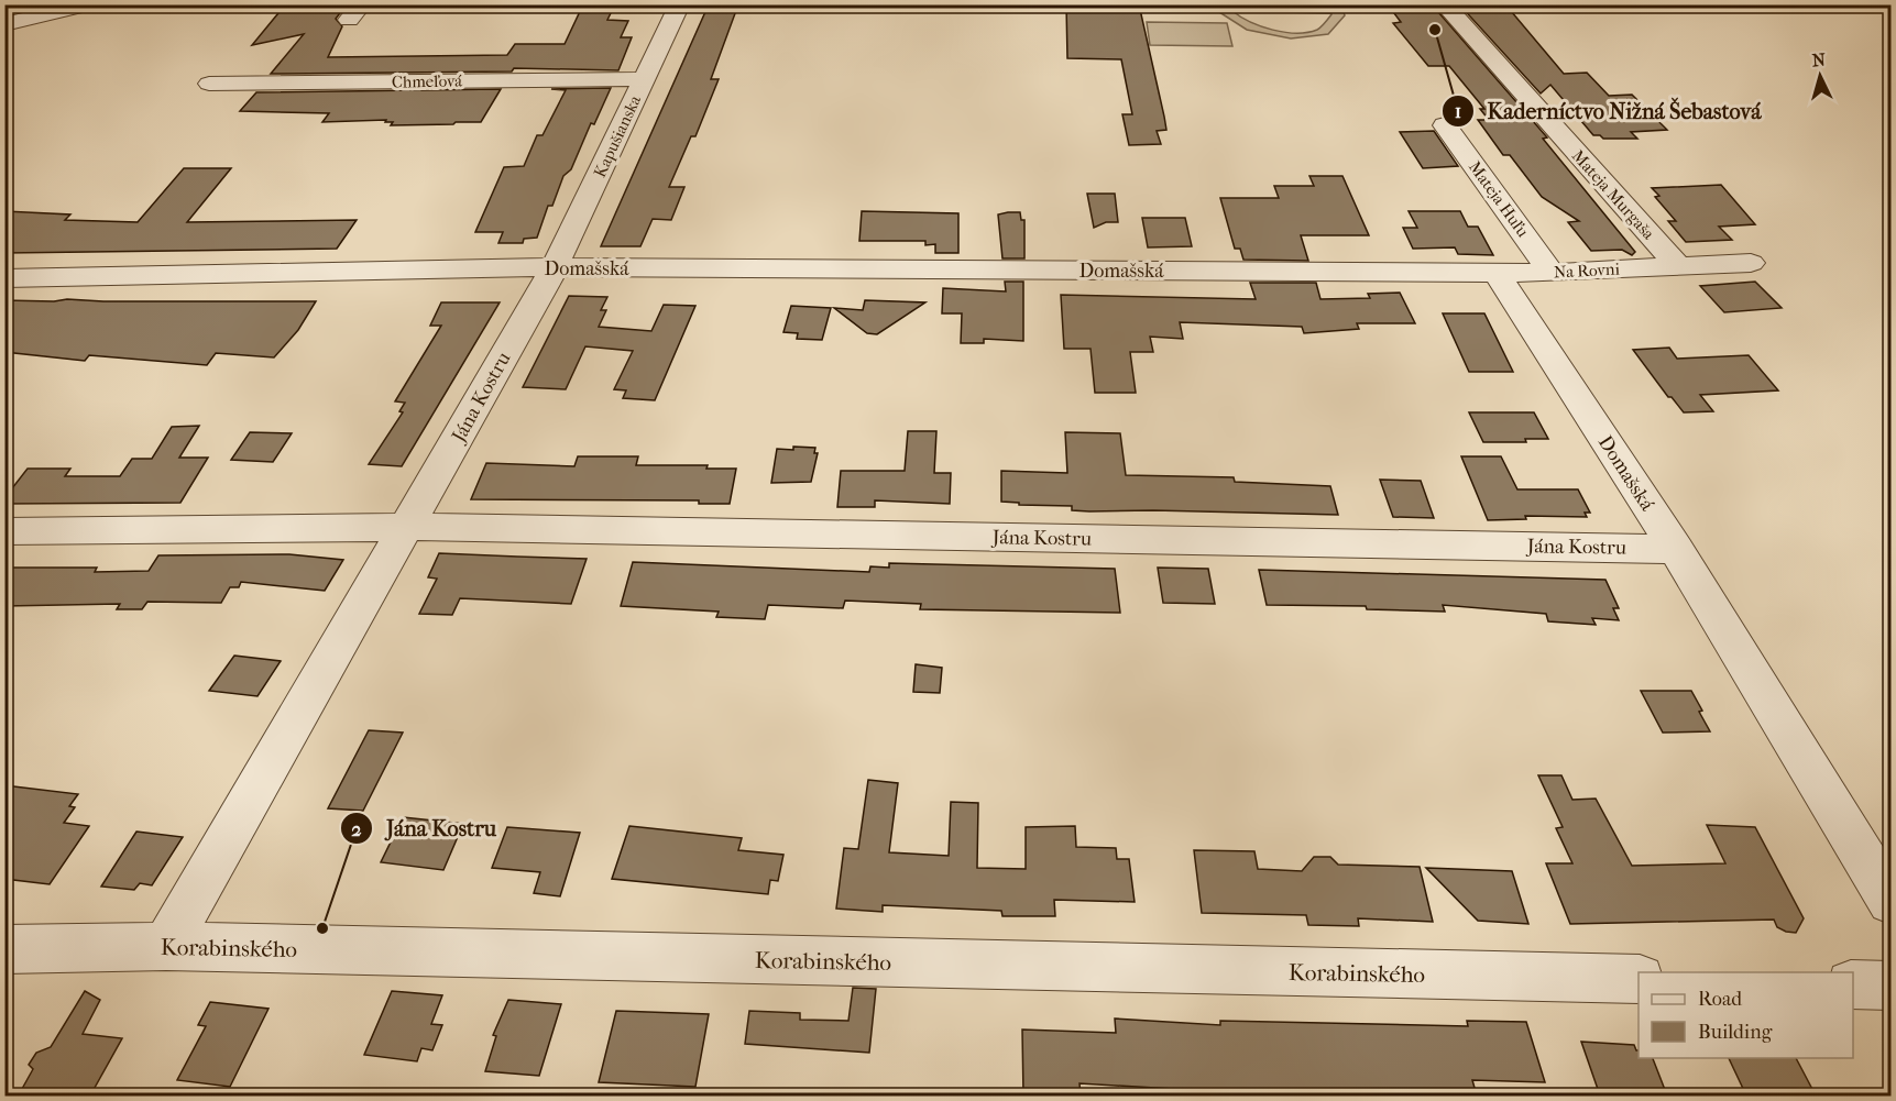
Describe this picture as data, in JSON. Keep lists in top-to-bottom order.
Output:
{
  "streets": {
    "street": [
      "Chmeľová",
      "Kapušianska",
      "Mateja Murgaša",
      "Mateja Huľu",
      "Domašská",
      "Na Rovni",
      "Jána Kostru",
      "Korabinského"
    ]
  },
  "crossings": [
    ["Chmeľová", "Kapušianska"],
    ["Kapušianska", "Domašská"],
    ["Kapušianska", "Jána Kostru"],
    ["Mateja Murgaša", "Na Rovni"],
    ["Mateja Huľu", "Na Rovni"],
    ["Domašská", "Na Rovni"],
    ["Domašská", "Jána Kostru"],
    ["Jána Kostru", "Korabinského"]
  ],
  "places": ["Kaderníctvo Nižná Šebastová", "Jána Kostru"],
  "legend": ["Road", "Building"],
  "north": "top"
}
